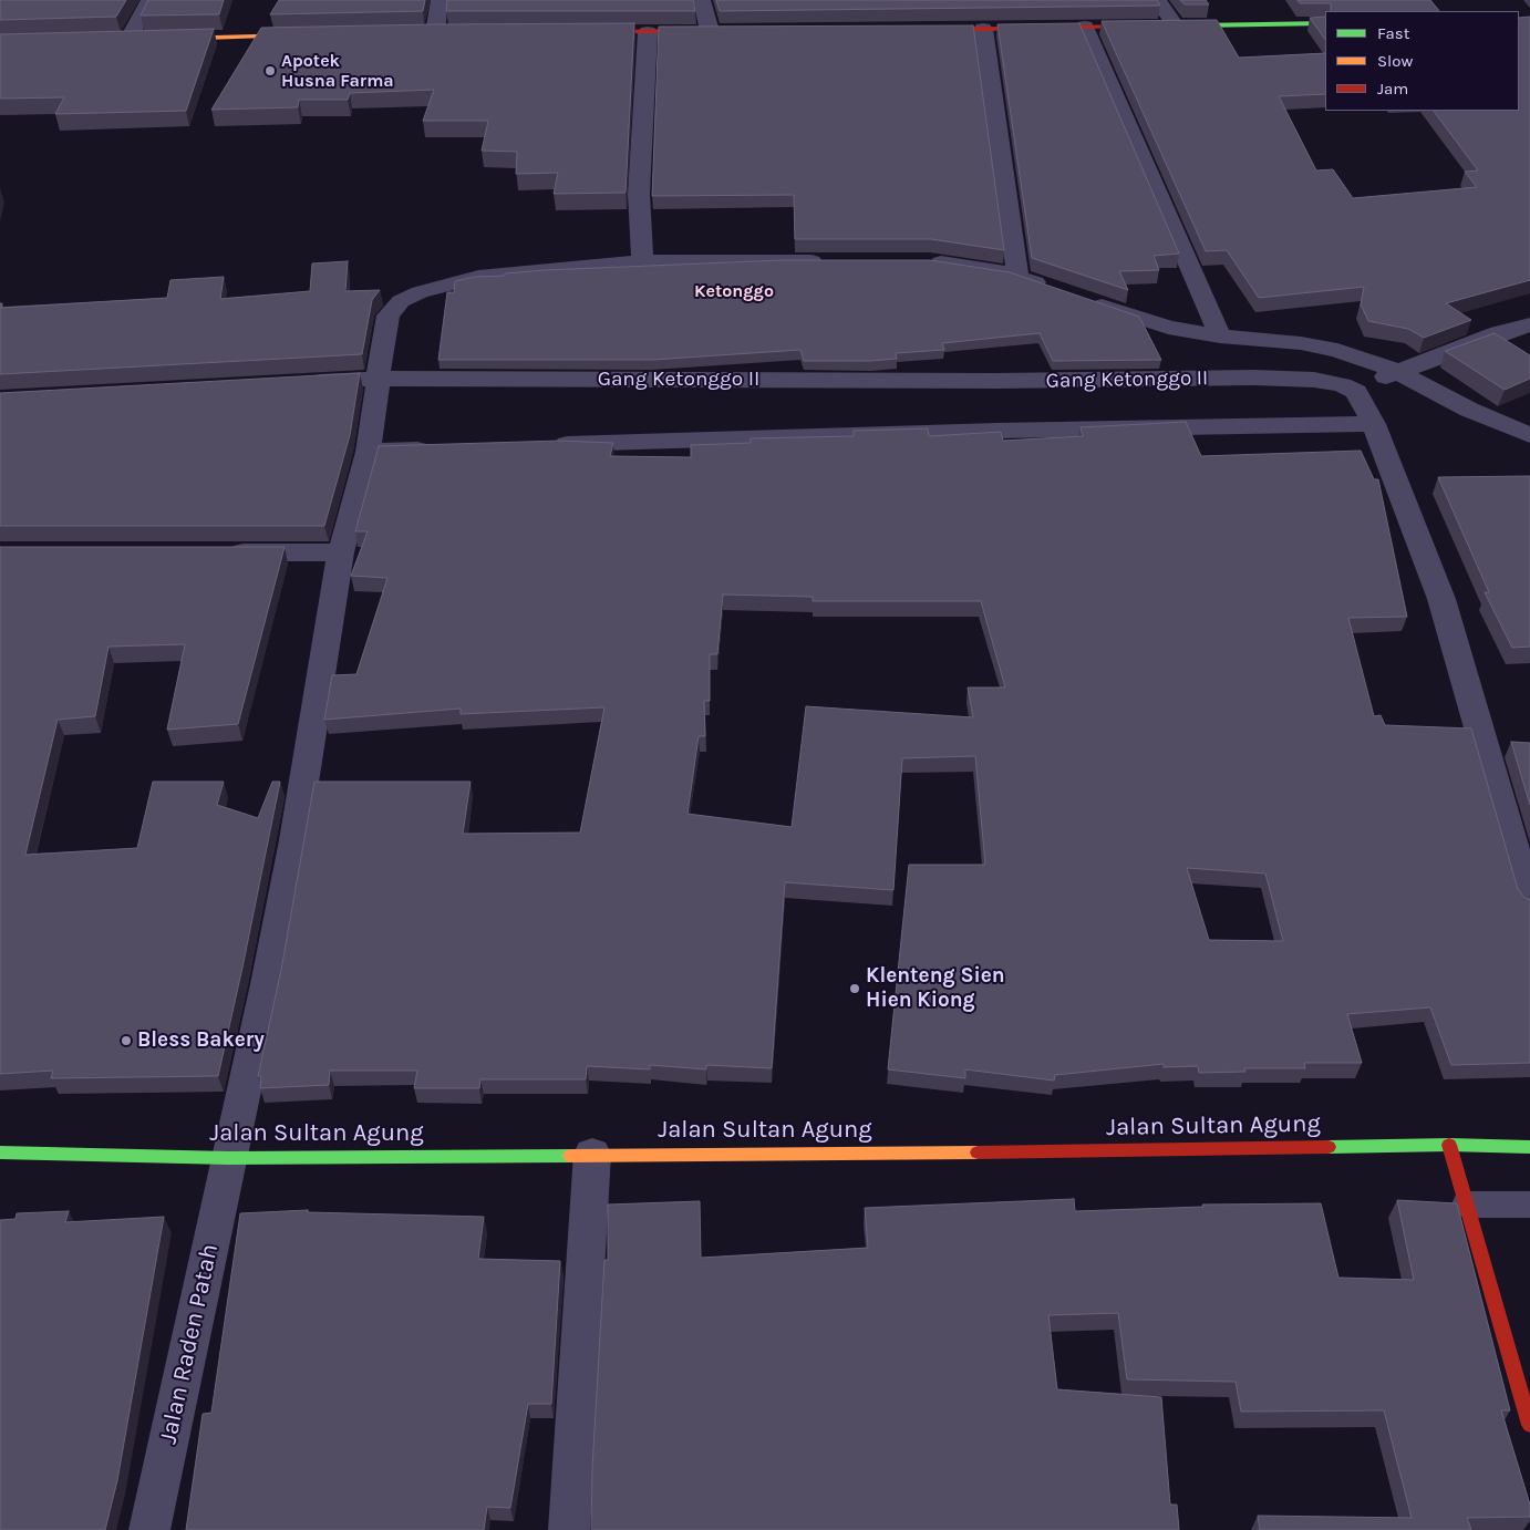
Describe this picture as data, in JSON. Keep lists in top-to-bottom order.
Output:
{
  "streets": {
    "street": ["Gang Ketonggo II", "Jalan Sultan Agung", "Jalan Raden Patah"]
  },
  "crossings": [
    ["Gang Ketonggo II", "Jalan Raden Patah"],
    ["Jalan Sultan Agung", "Jalan Raden Patah"]
  ],
  "districts": ["Ketonggo"],
  "places": ["Apotek Husna Farma", "Klenteng Sien Hien Kiong", "Bless Bakery"],
  "legend": ["Fast", "Slow", "Jam"]
}
